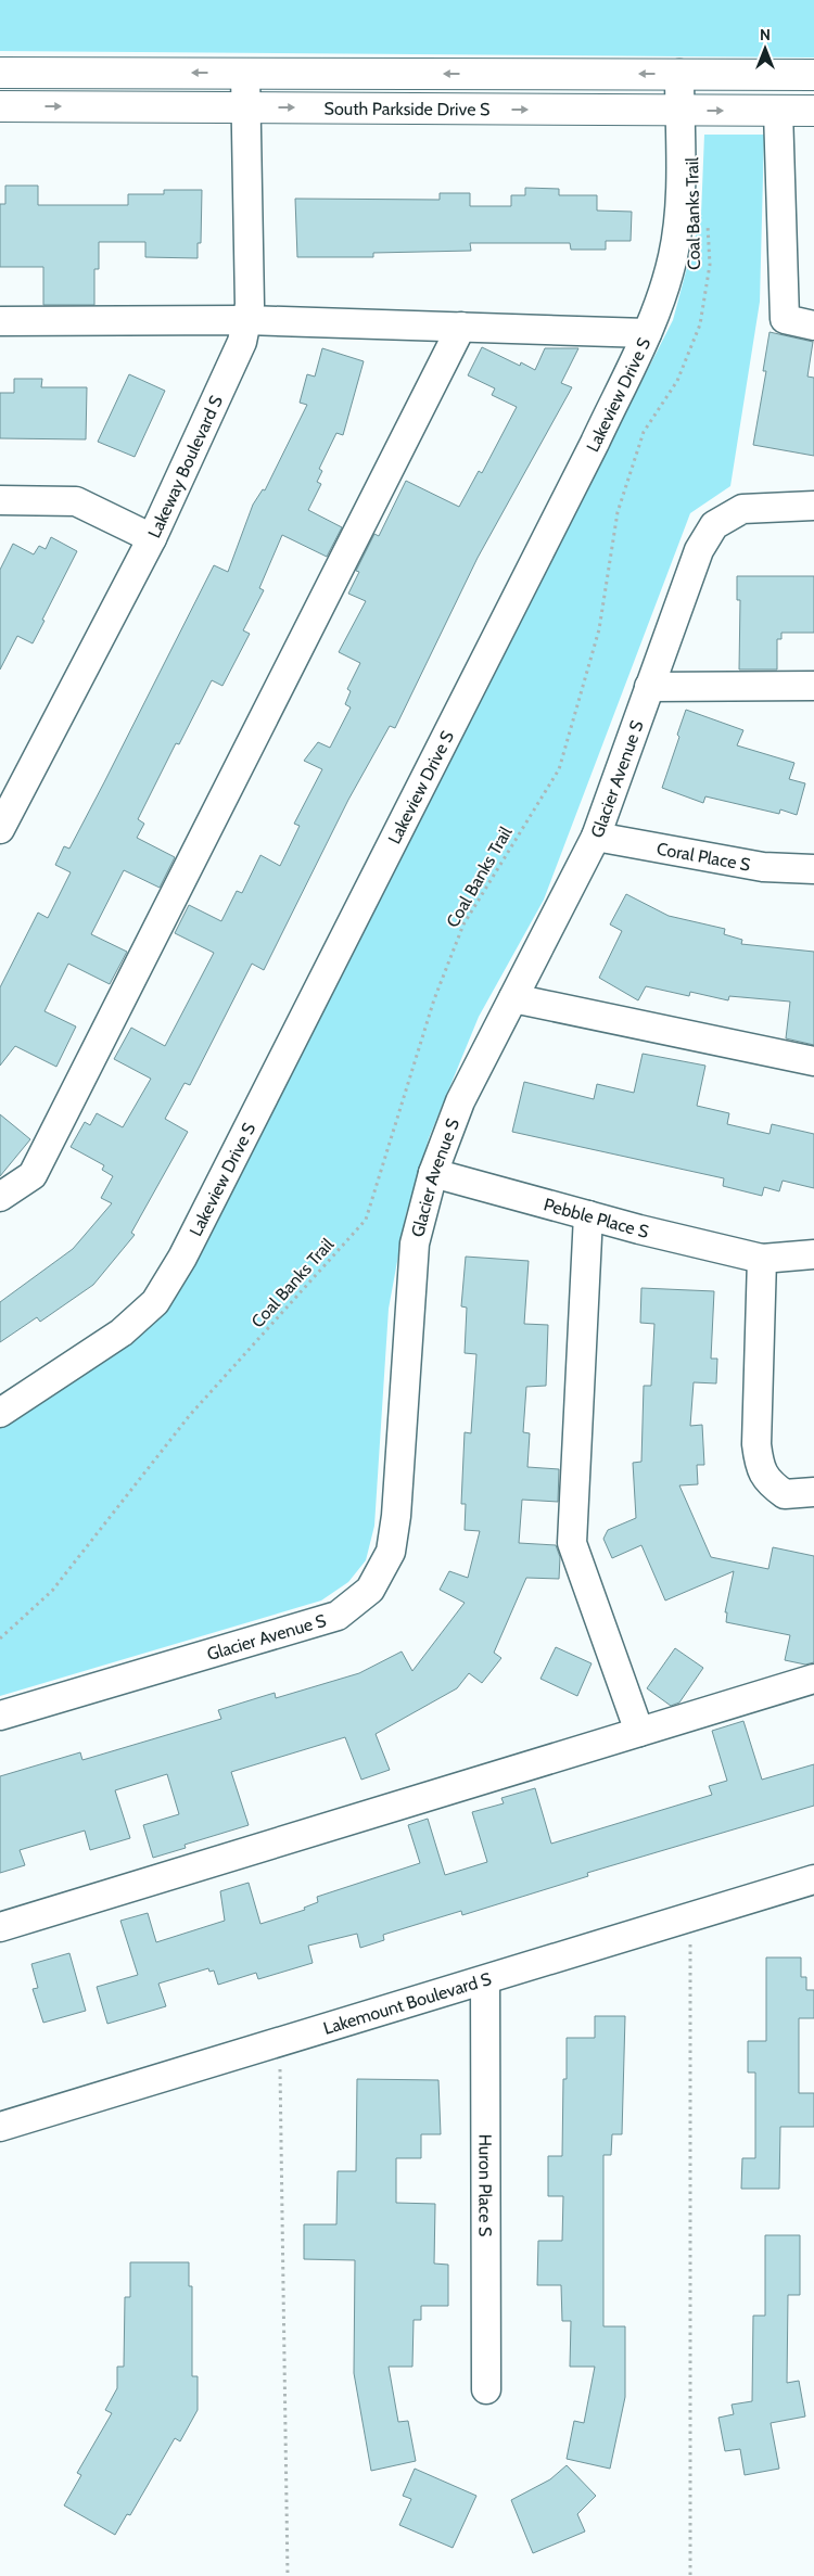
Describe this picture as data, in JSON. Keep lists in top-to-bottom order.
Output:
{
  "streets": {
    "main road": ["South Parkside Drive S"],
    "street": [
      "Lakeview Drive S",
      "Lakeway Boulevard S",
      "Glacier Avenue S",
      "Coral Place S",
      "Pebble Place S",
      "Lakemount Boulevard S",
      "Huron Place S"
    ],
    "path": ["Coal Banks Trail"]
  },
  "crossings": [
    ["South Parkside Drive S", "Lakeview Drive S"],
    ["South Parkside Drive S", "Lakeway Boulevard S"],
    ["Glacier Avenue S", "Coral Place S"],
    ["Glacier Avenue S", "Pebble Place S"],
    ["Lakemount Boulevard S", "Huron Place S"]
  ],
  "north": "top"
}
